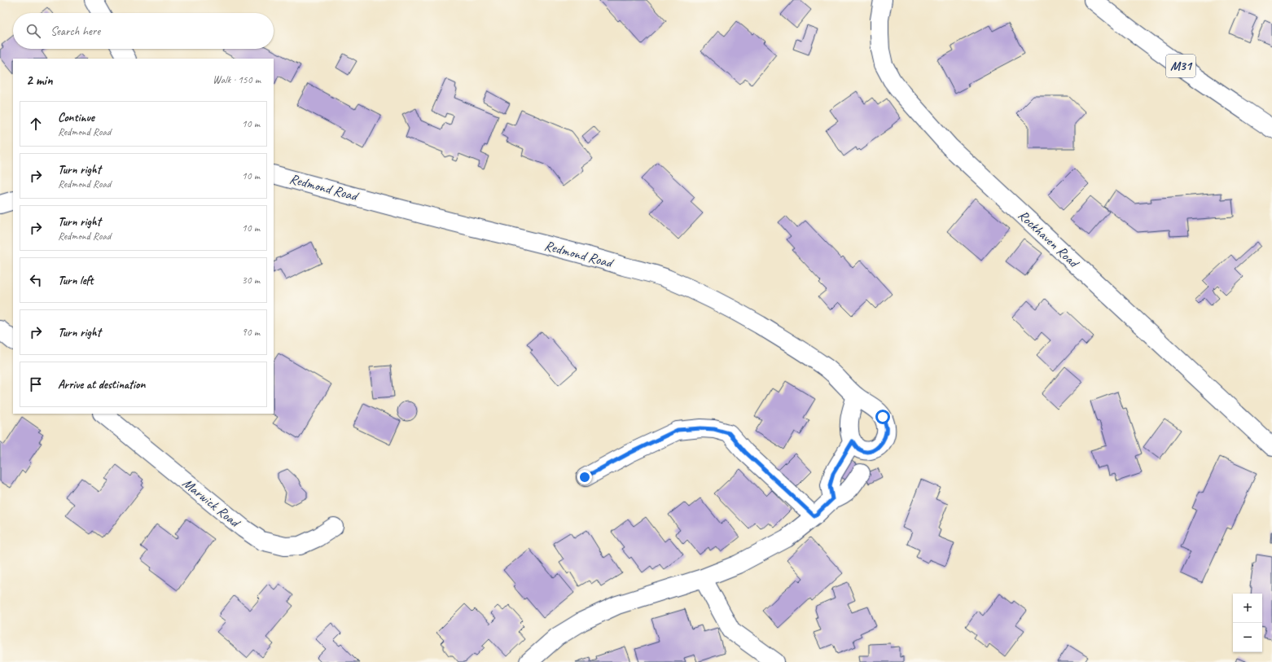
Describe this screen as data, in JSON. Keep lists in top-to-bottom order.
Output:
{
  "streets": {
    "street": [
      "M31",
      "Redmond Road",
      "Rockhaven Road",
      "Marwick Road"
    ]
  },
  "page": {
    "search": "Search here",
    "heading": ["2 min", "Walk · 150 m"],
    "list": [
      ["Continue", "Redmond Road", "10 m"],
      ["Turn right", "Redmond Road", "10 m"],
      ["Turn right", "Redmond Road", "10 m"],
      ["Turn left", "30 m"],
      ["Turn right", "90 m"],
      "Arrive at destination"
    ],
    "map_buttons": ["+", "−"]
  }
}
